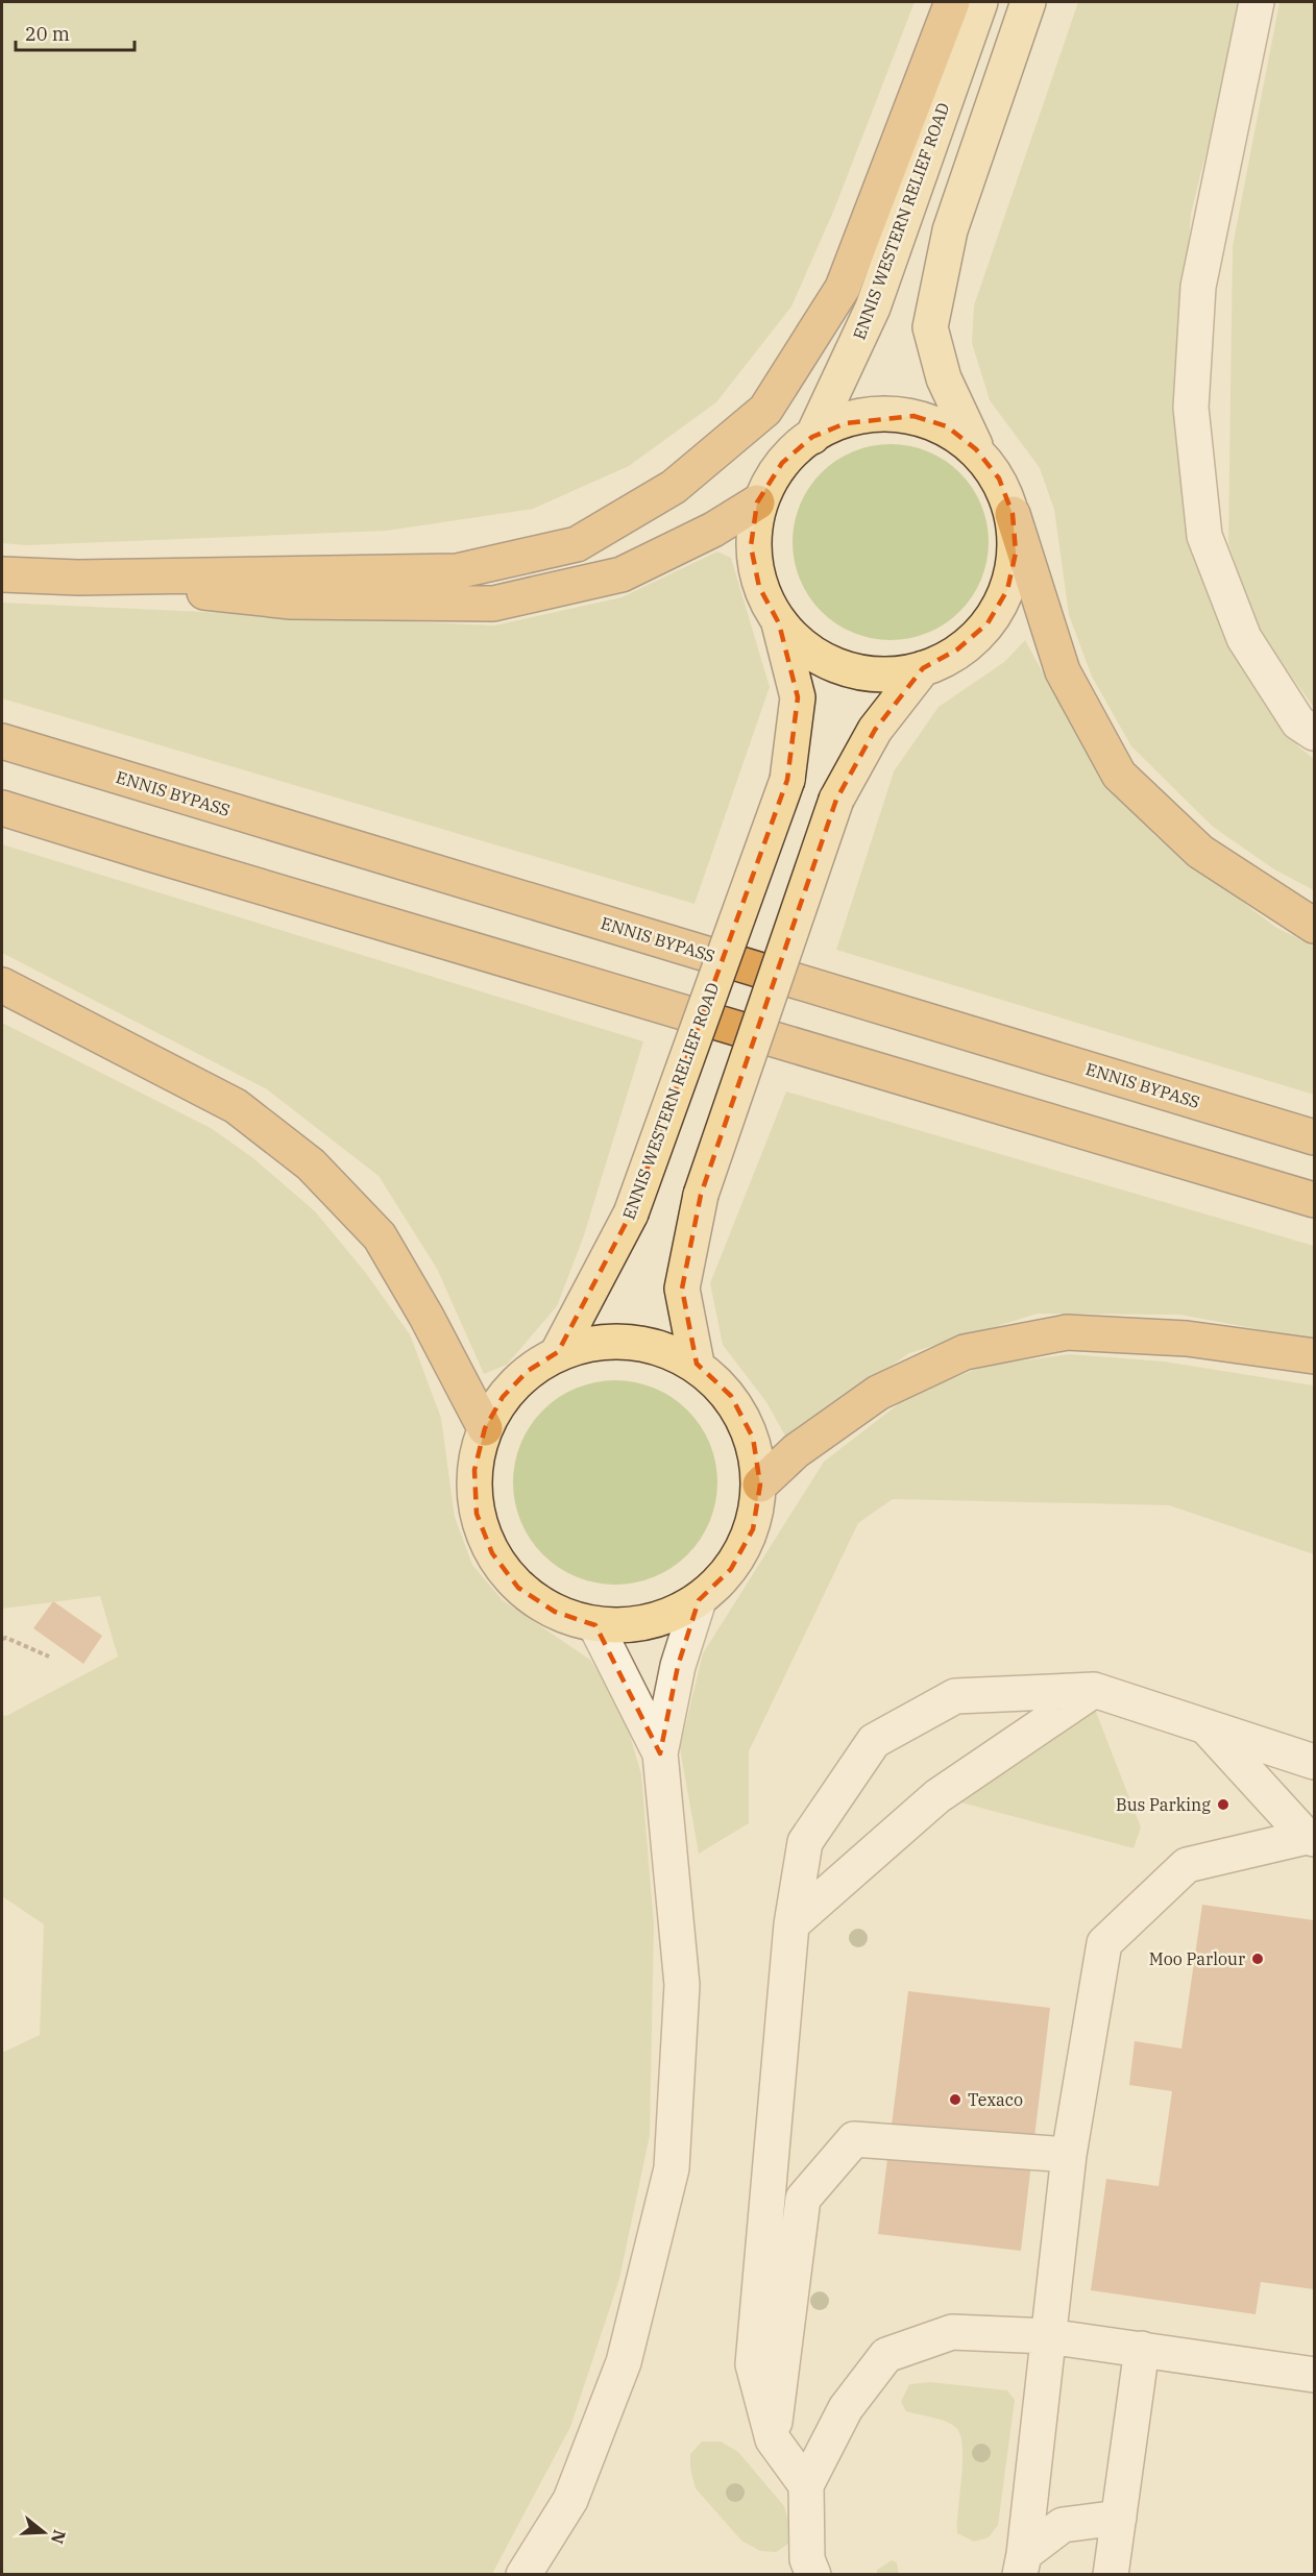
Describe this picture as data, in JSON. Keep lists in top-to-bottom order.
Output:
{
  "streets": {
    "highway": ["ENNIS BYPASS"],
    "main road": ["ENNIS WESTERN RELIEF ROAD"]
  },
  "places": ["Bus Parking", "Moo Parlour", "Texaco"],
  "scale_bar": "20 m",
  "north": "right"
}
